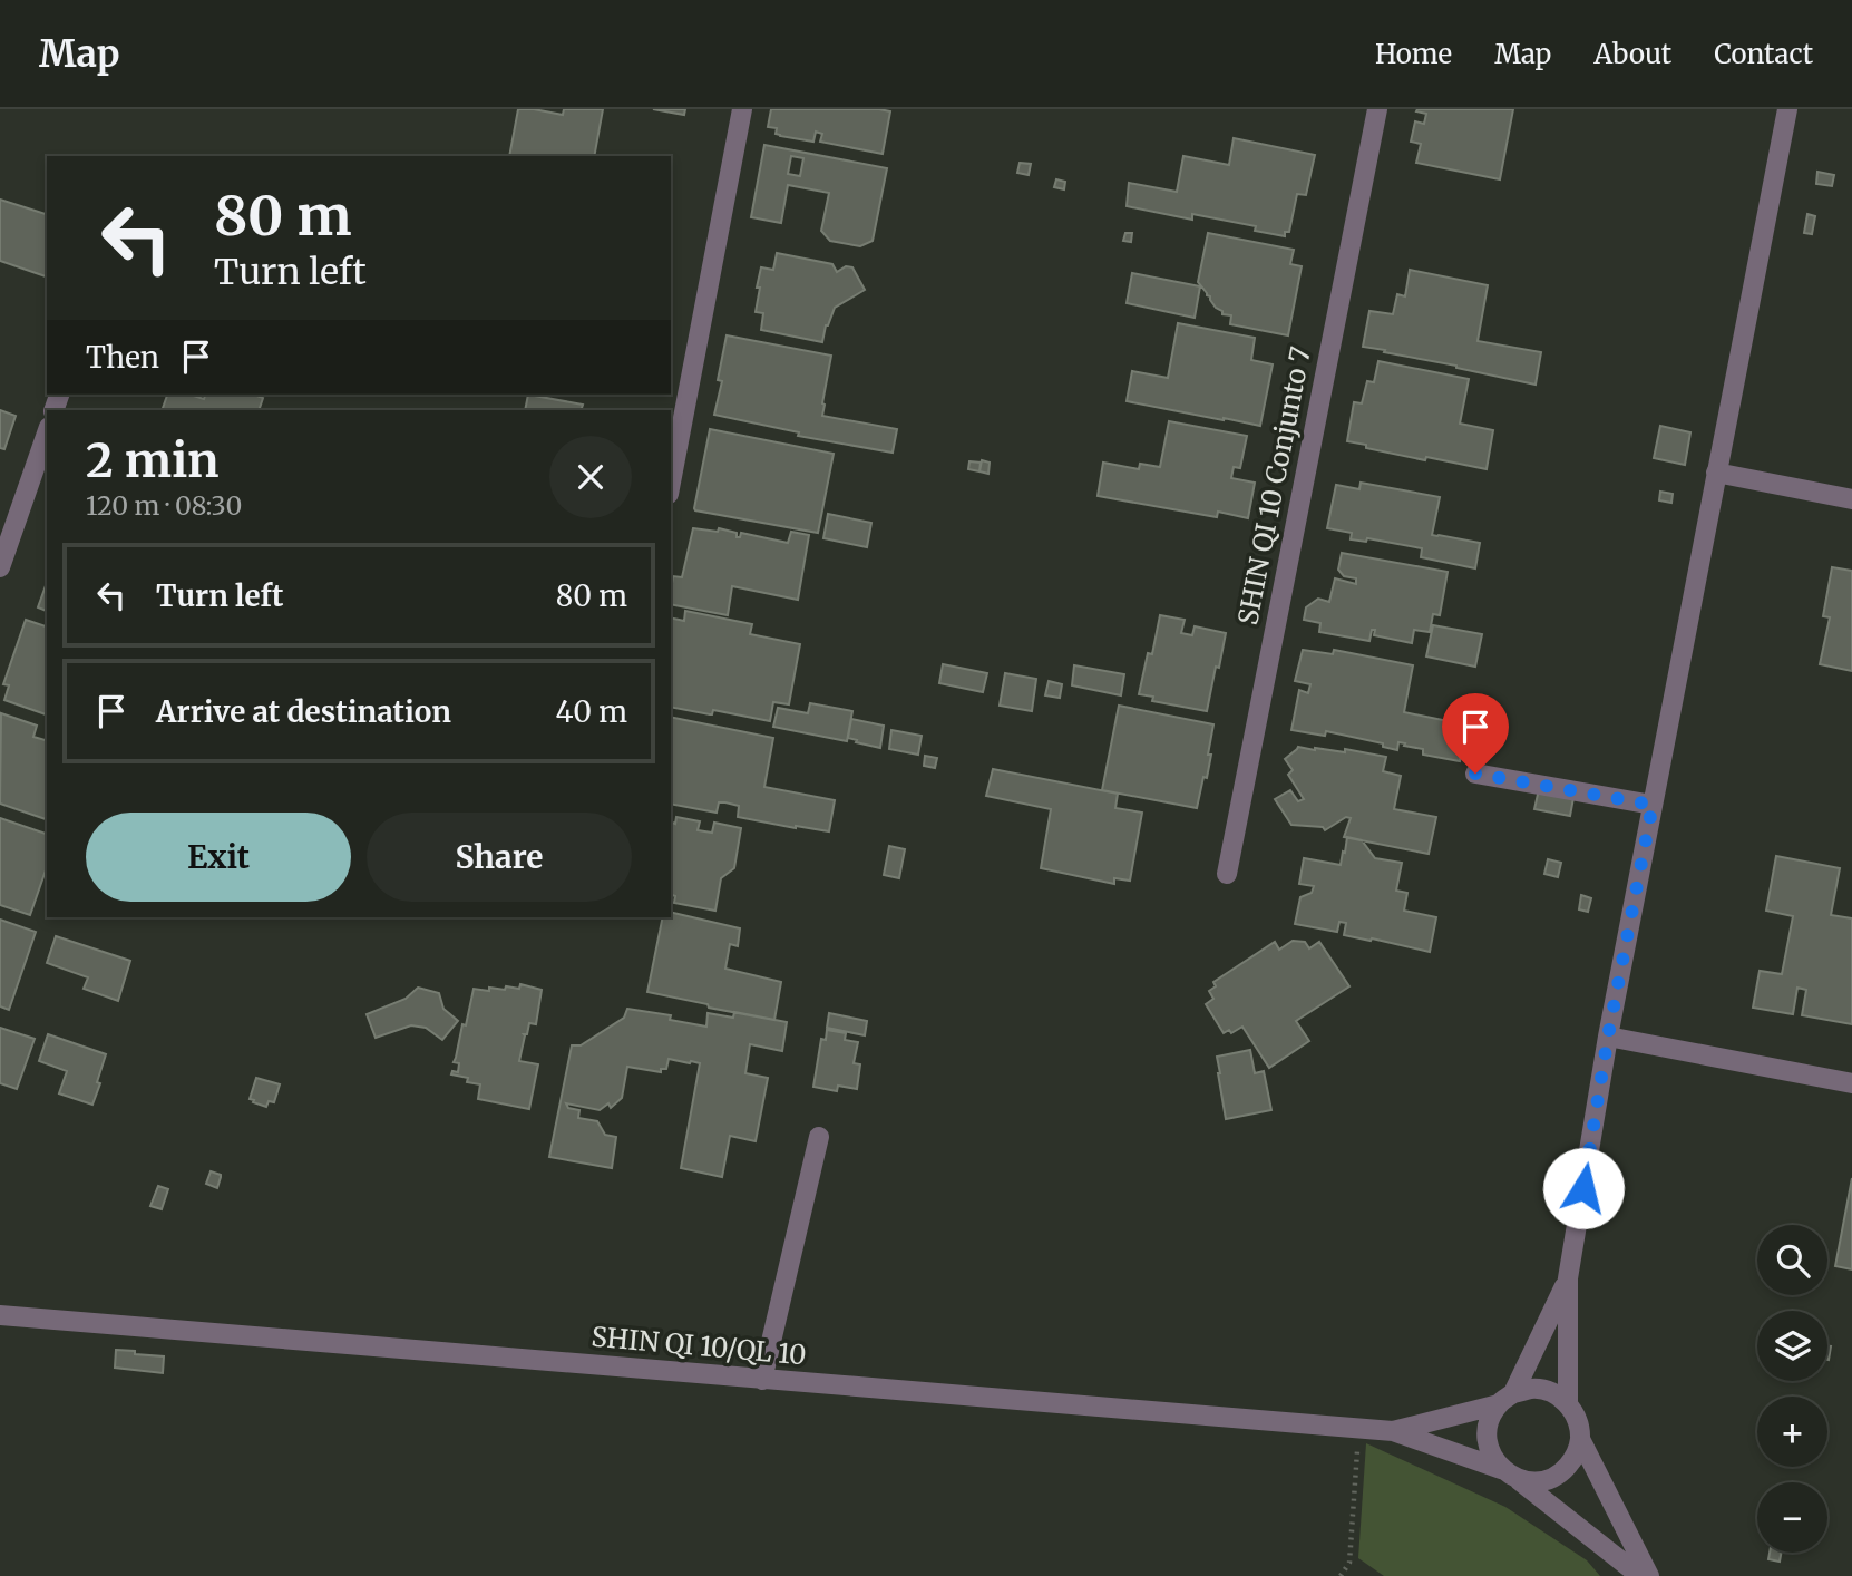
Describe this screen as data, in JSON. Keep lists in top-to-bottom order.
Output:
{
  "streets": {
    "street": ["SHIN QI 10 Conjunto 7", "SHIN QI 10/QL 10"]
  },
  "page": {
    "header": "Map",
    "nav": [
      "Home",
      "Map",
      "About",
      "Contact"
    ],
    "turn": ["80 m", "Turn left"],
    "then": "Then",
    "heading": ["2 min", "120 m · 08:30"],
    "list": [
      {
        "name": "Turn left",
        "value": "80 m"
      },
      {
        "name": "Arrive at destination",
        "value": "40 m"
      }
    ],
    "buttons": ["Exit", "Share"],
    "map_buttons": ["+", "−"]
  }
}
